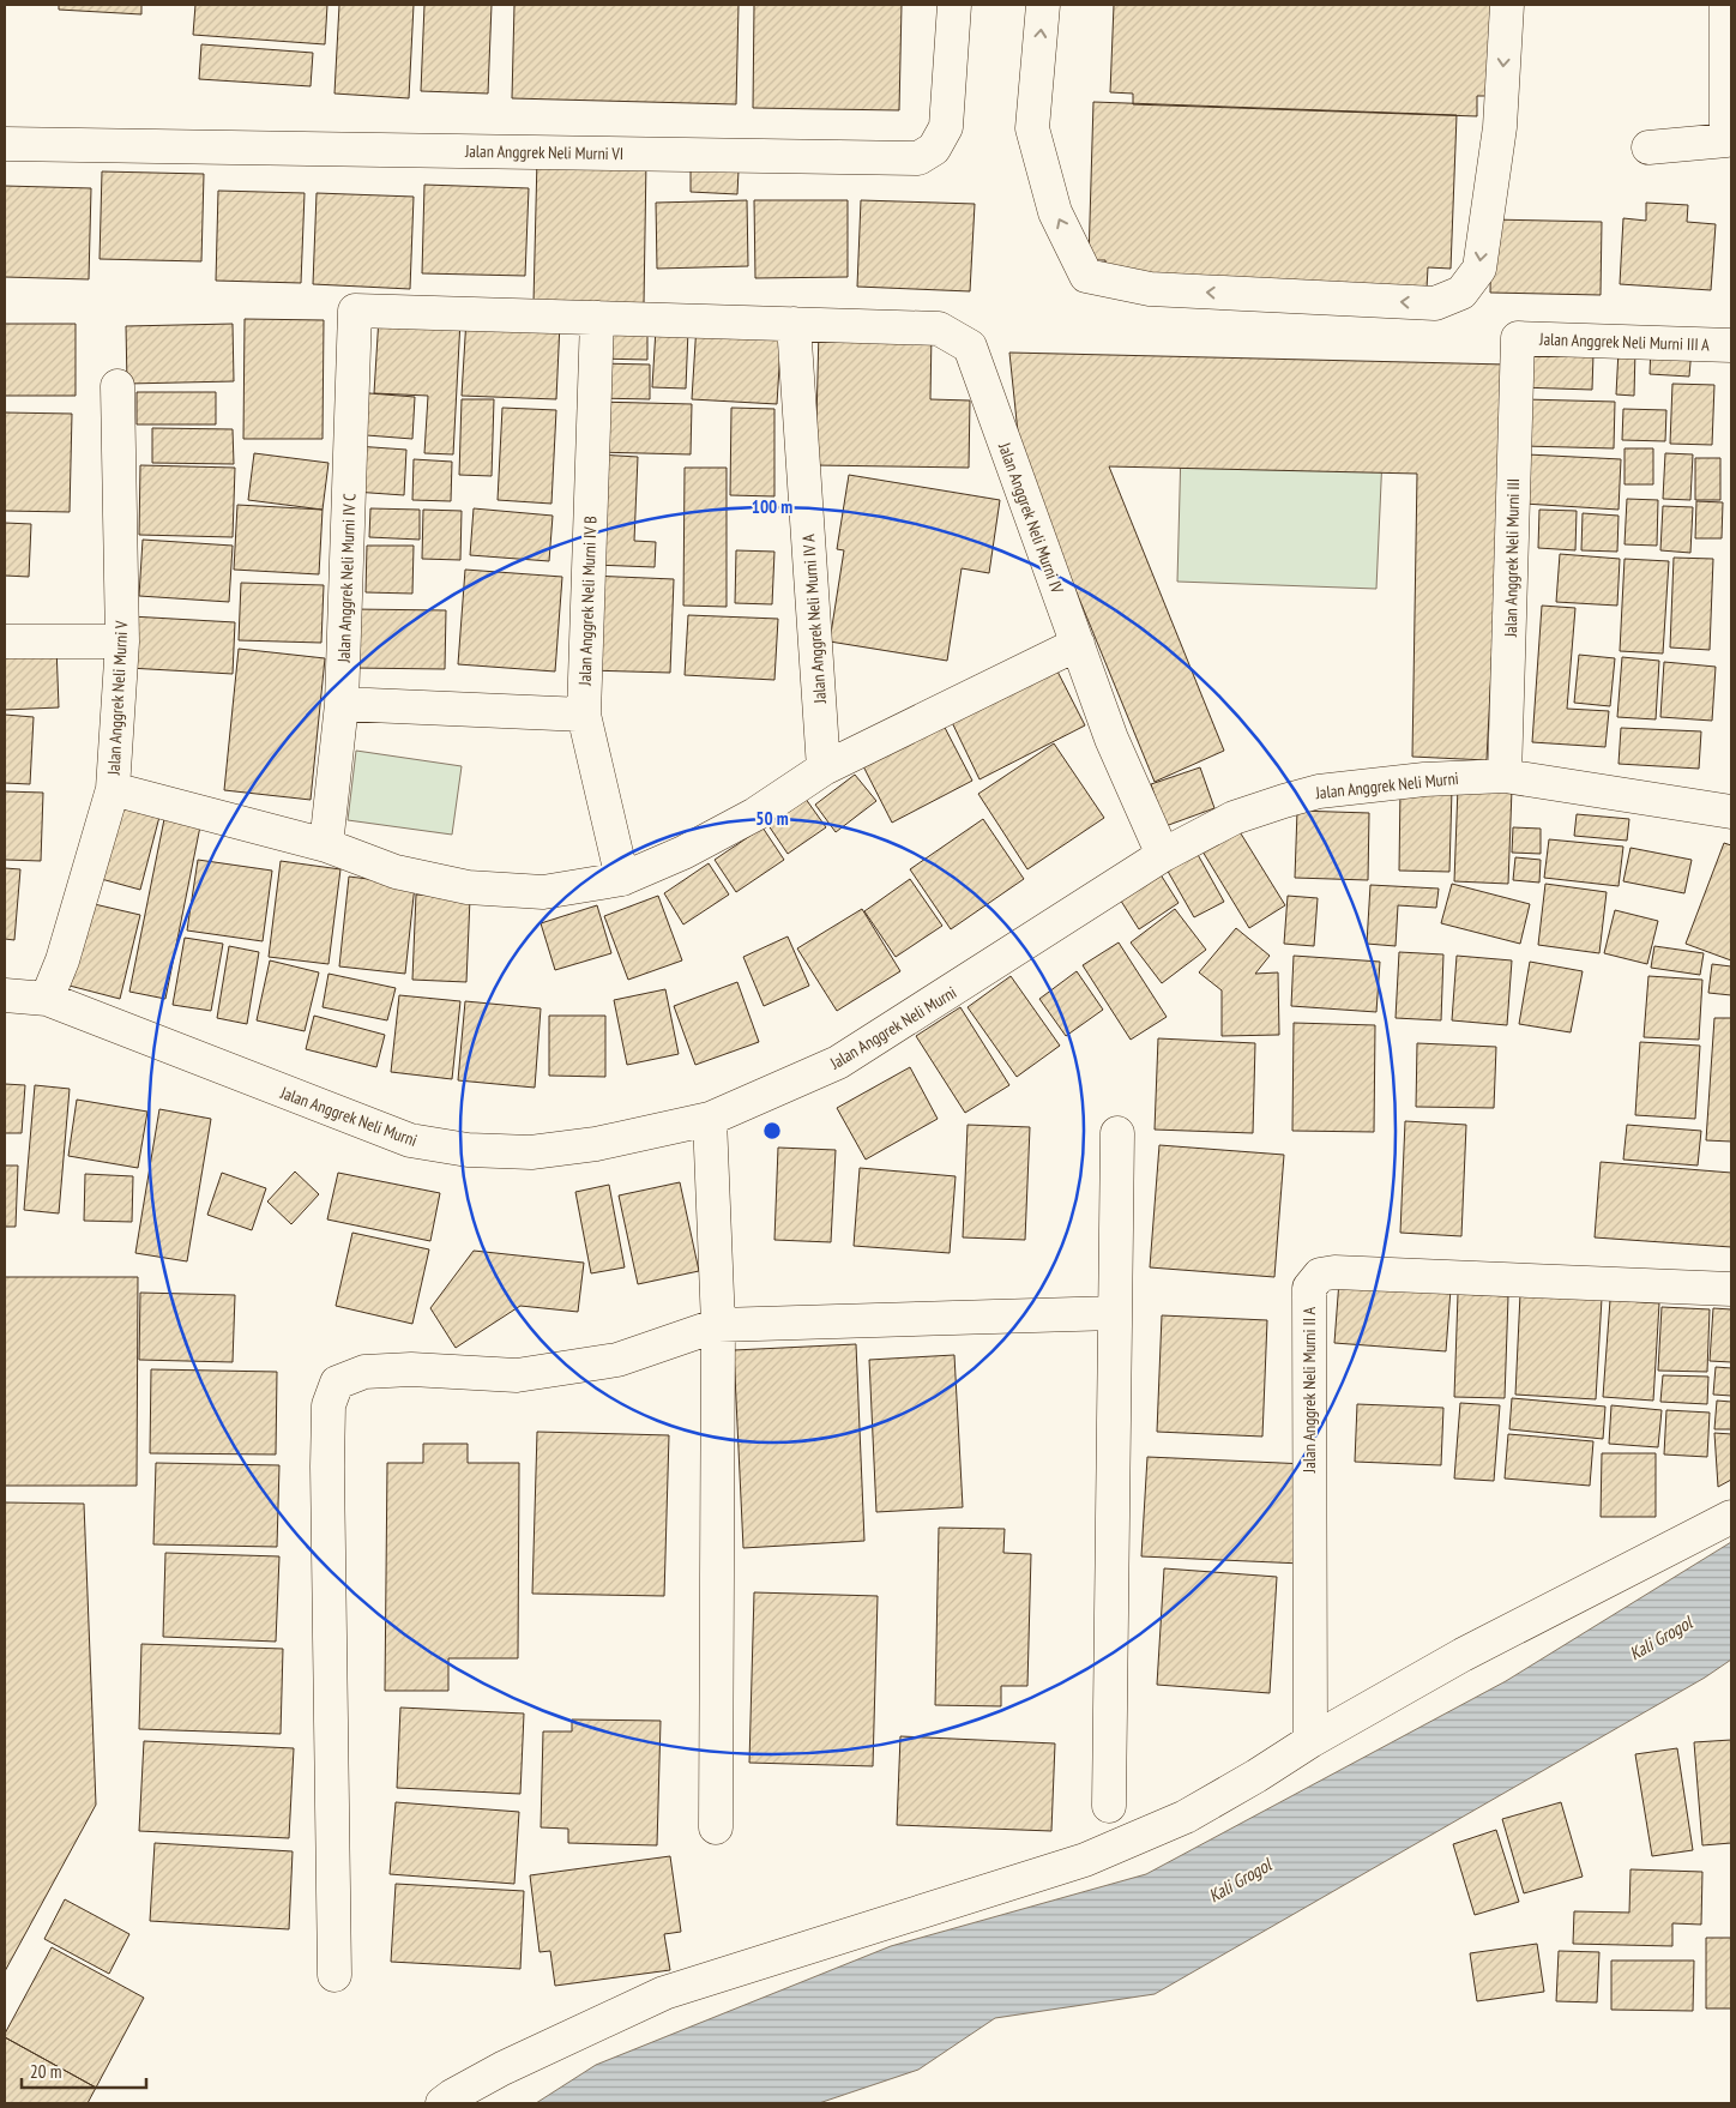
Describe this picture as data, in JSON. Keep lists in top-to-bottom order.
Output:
{
  "streets": {
    "street": [
      "Jalan Anggrek Neli Murni VI",
      "Jalan Anggrek Neli Murni III A",
      "Jalan Anggrek Neli Murni IV",
      "Jalan Anggrek Neli Murni III",
      "Jalan Anggrek Neli Murni IV C",
      "Jalan Anggrek Neli Murni IV B",
      "Jalan Anggrek Neli Murni IV A",
      "Jalan Anggrek Neli Murni V",
      "Jalan Anggrek Neli Murni",
      "Jalan Anggrek Neli Murni II A"
    ]
  },
  "crossings": [
    ["Jalan Anggrek Neli Murni III A", "Jalan Anggrek Neli Murni III"],
    ["Jalan Anggrek Neli Murni IV", "Jalan Anggrek Neli Murni IV C"],
    ["Jalan Anggrek Neli Murni IV", "Jalan Anggrek Neli Murni IV B"],
    ["Jalan Anggrek Neli Murni IV", "Jalan Anggrek Neli Murni IV A"],
    ["Jalan Anggrek Neli Murni IV", "Jalan Anggrek Neli Murni"],
    ["Jalan Anggrek Neli Murni III", "Jalan Anggrek Neli Murni"],
    ["Jalan Anggrek Neli Murni V", "Jalan Anggrek Neli Murni"]
  ],
  "water": ["Kali Grogol"],
  "scale_bar": "20 m",
  "rings": ["100 m", "50 m"]
}
